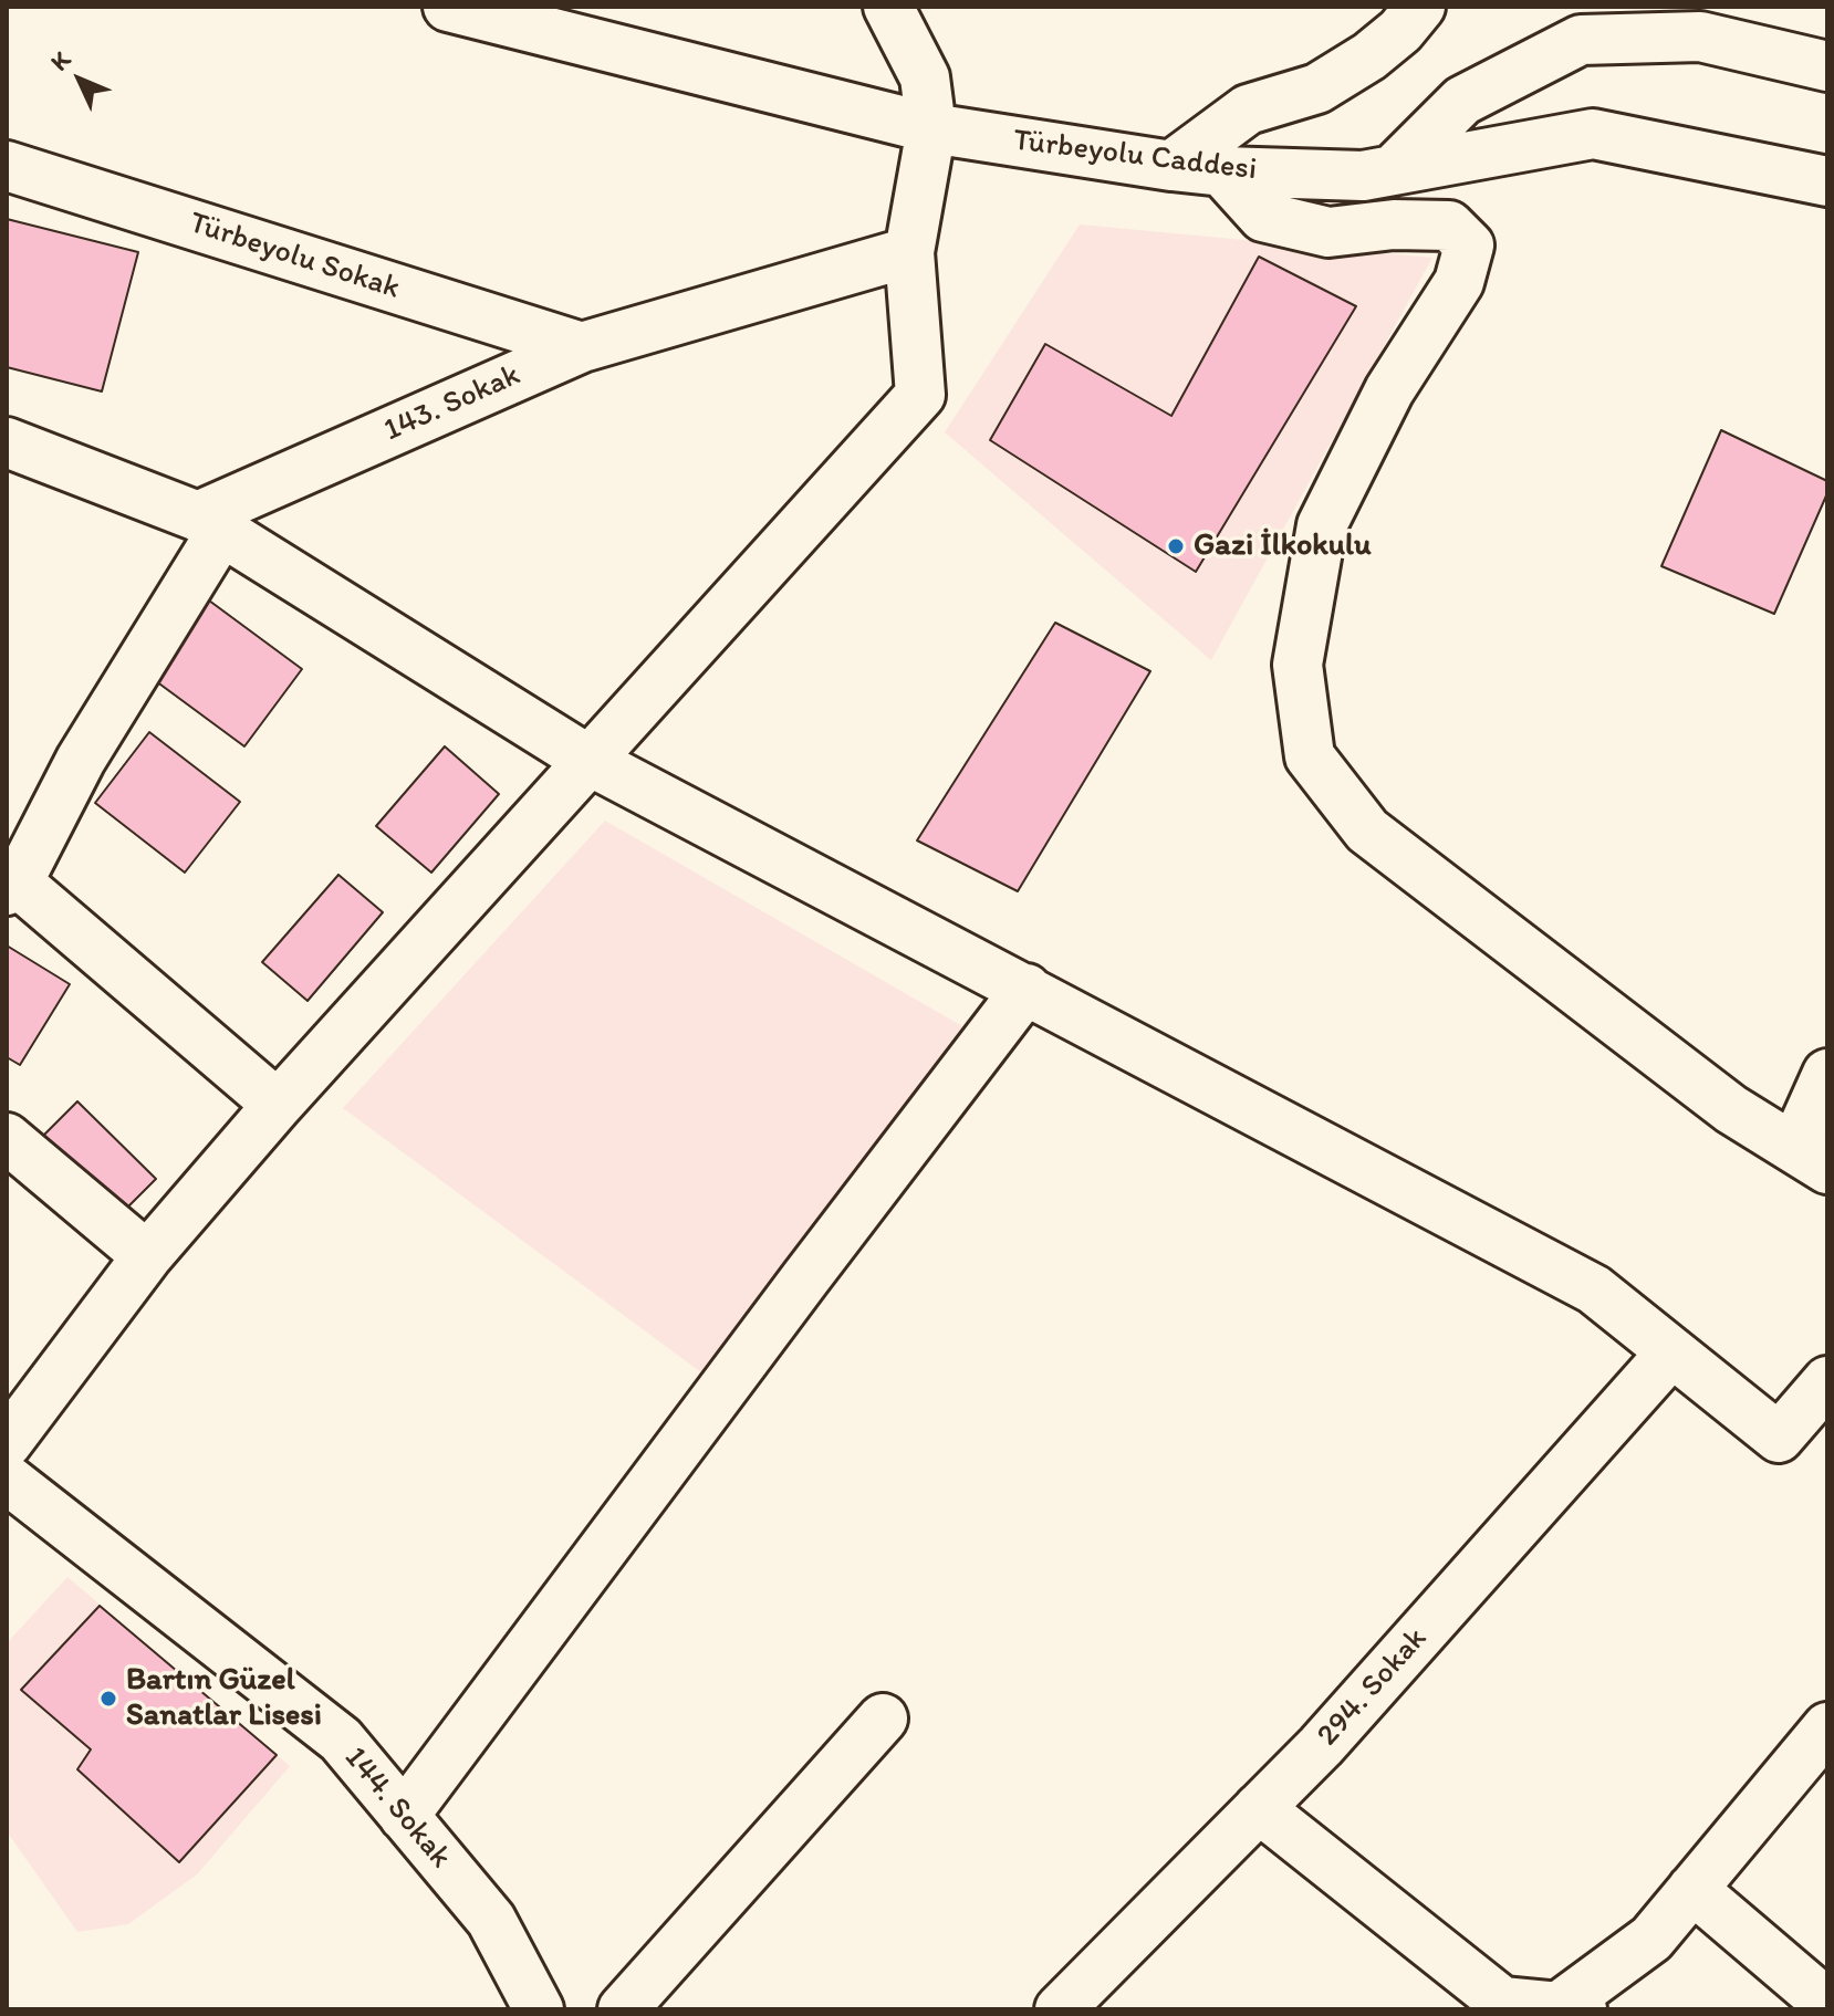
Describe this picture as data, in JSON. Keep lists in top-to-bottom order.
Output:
{
  "streets": {
    "street": [
      "Türbeyolu Caddesi",
      "Türbeyolu Sokak",
      "143. Sokak",
      "294. Sokak",
      "144. Sokak"
    ]
  },
  "crossings": [
    ["Türbeyolu Sokak", "143. Sokak"]
  ],
  "places": ["Gazi İlkokulu", "Bartın Güzel Sanatlar Lisesi"],
  "north": "top left"
}
